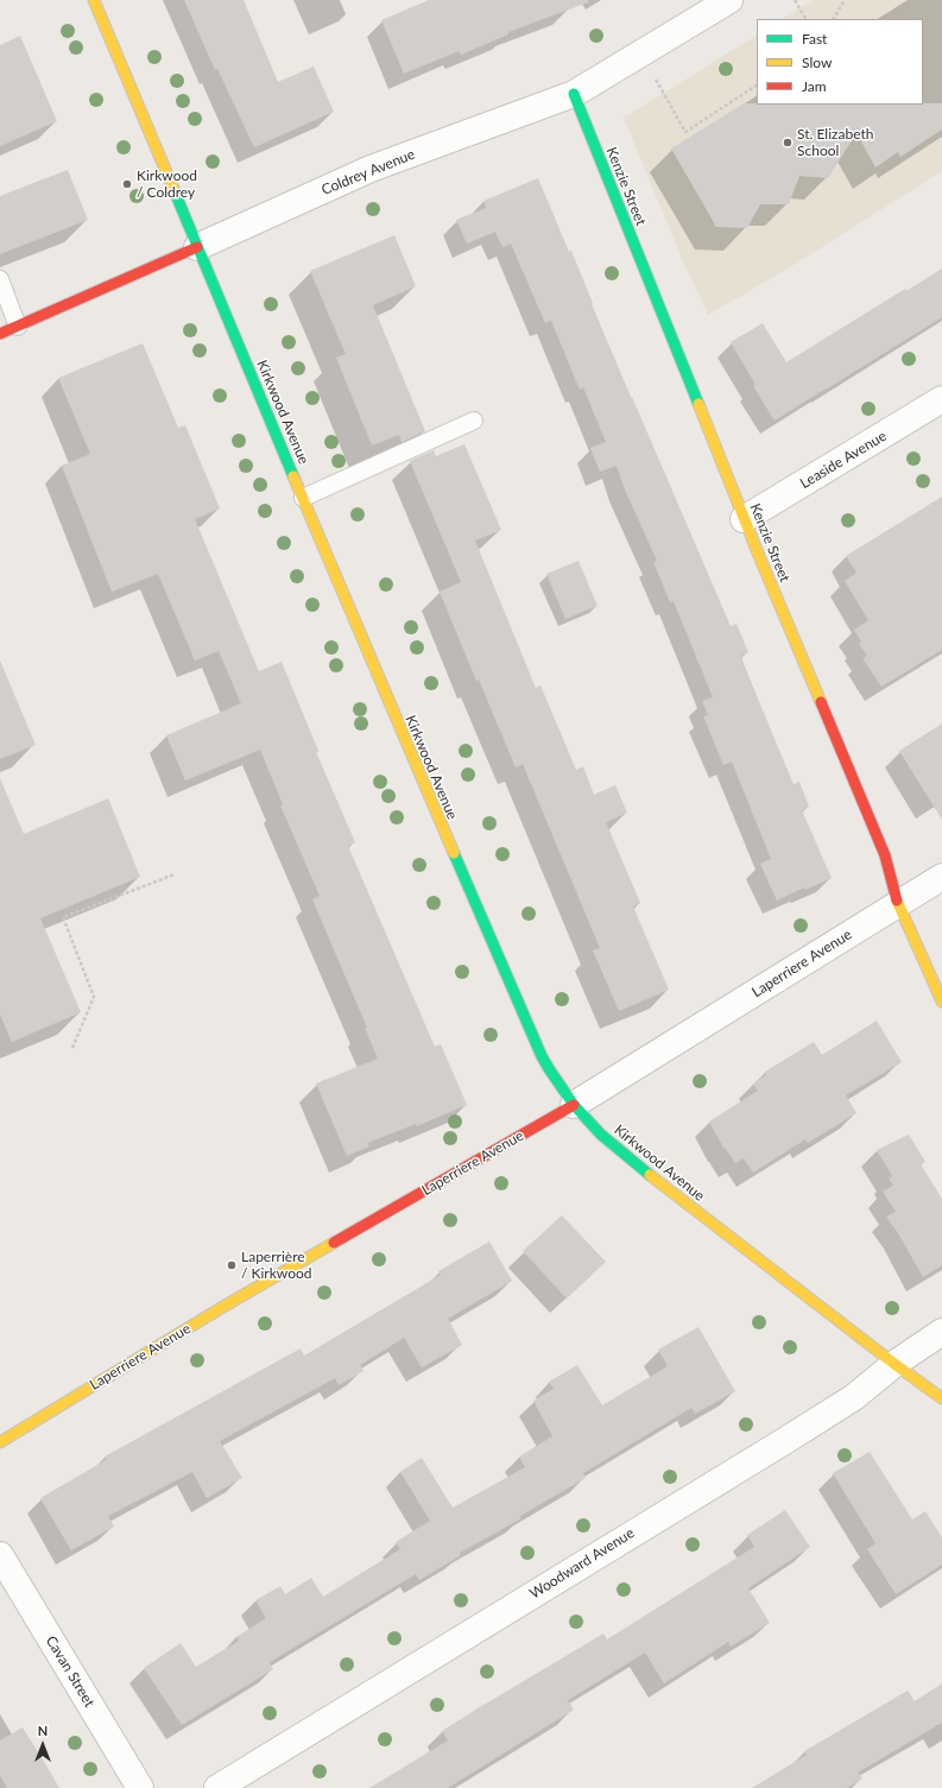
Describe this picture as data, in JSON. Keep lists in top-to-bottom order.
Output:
{
  "streets": {
    "street": [
      "Coldrey Avenue",
      "Kenzie Street",
      "Kirkwood Avenue",
      "Leaside Avenue",
      "Laperriere Avenue",
      "Woodward Avenue",
      "Cavan Street"
    ]
  },
  "crossings": [
    ["Coldrey Avenue", "Kenzie Street"],
    ["Coldrey Avenue", "Kirkwood Avenue"],
    ["Kenzie Street", "Leaside Avenue"],
    ["Kenzie Street", "Laperriere Avenue"],
    ["Kirkwood Avenue", "Laperriere Avenue"],
    ["Kirkwood Avenue", "Woodward Avenue"]
  ],
  "places": ["St. Elizabeth School", "Kirkwood / Coldrey", "Laperrière / Kirkwood"],
  "legend": ["Fast", "Slow", "Jam"],
  "north": "top"
}
